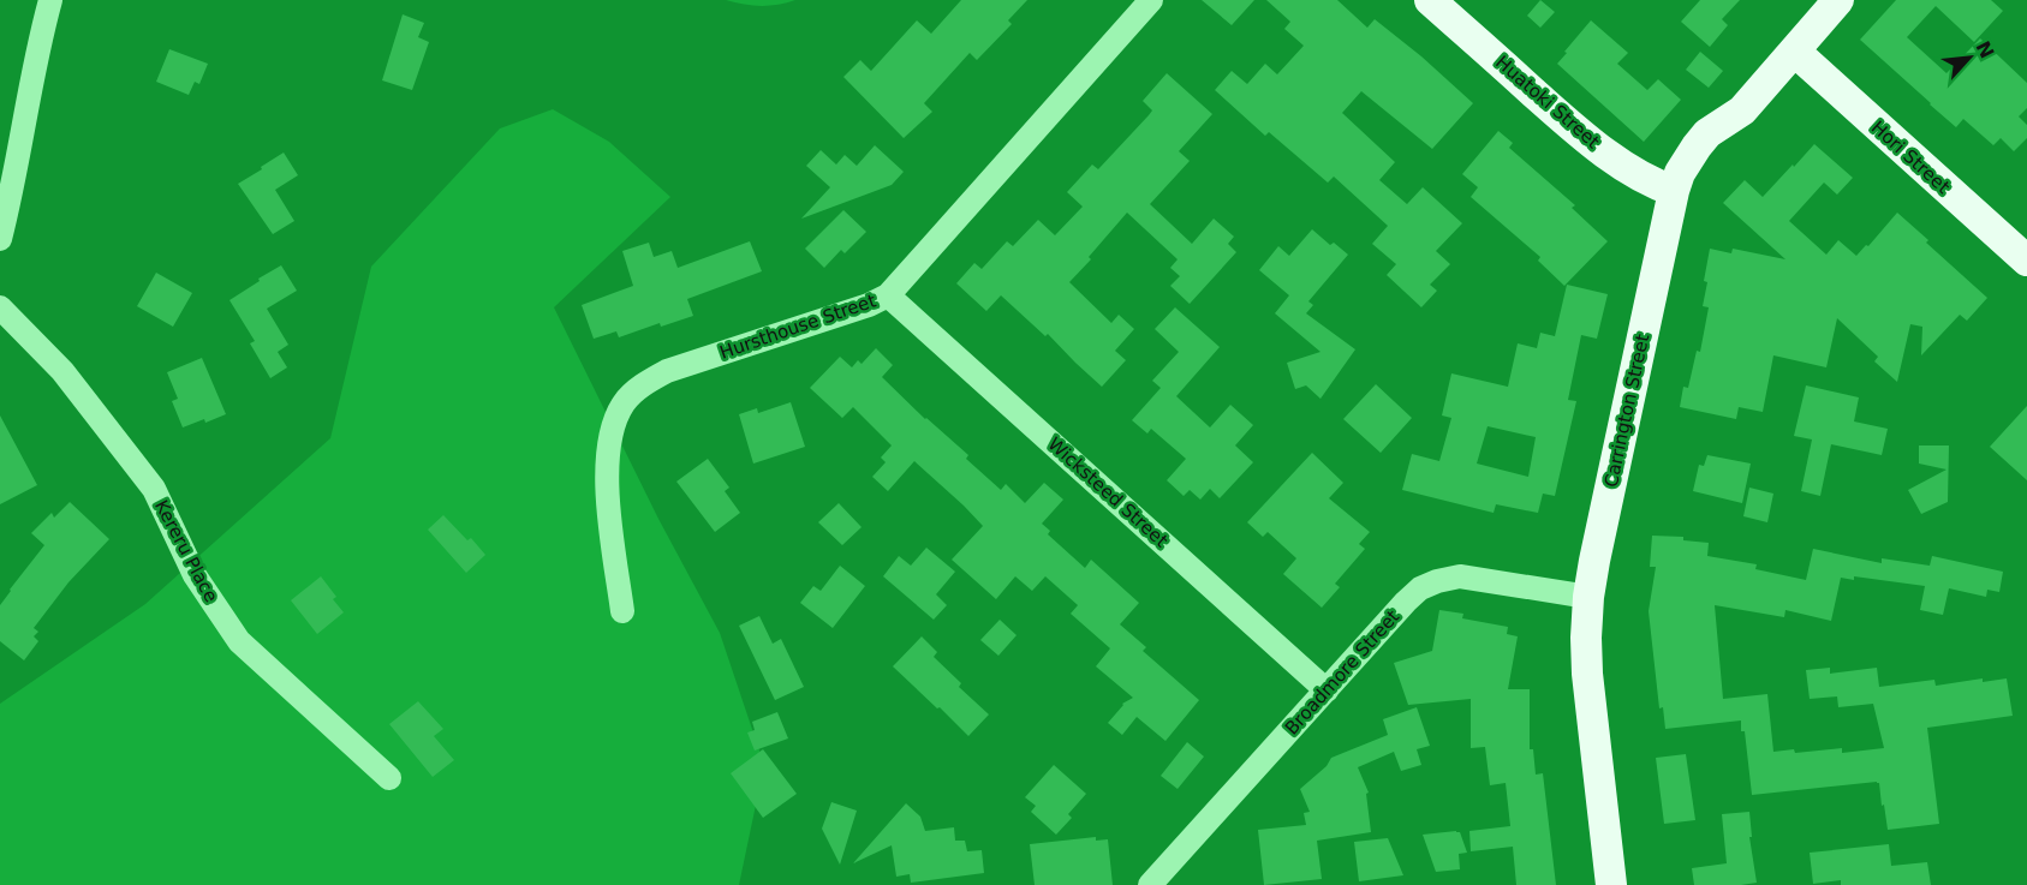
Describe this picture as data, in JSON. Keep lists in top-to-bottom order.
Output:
{
  "streets": {
    "main road": ["Huatoki Street", "Hori Street", "Carrington Street"],
    "street": [
      "Hursthouse Street",
      "Wicksteed Street",
      "Kereru Place",
      "Broadmore Street"
    ]
  },
  "crossings": [
    ["Huatoki Street", "Carrington Street"],
    ["Hori Street", "Carrington Street"],
    ["Hursthouse Street", "Wicksteed Street"],
    ["Carrington Street", "Broadmore Street"],
    ["Wicksteed Street", "Broadmore Street"]
  ],
  "north": "top right"
}
